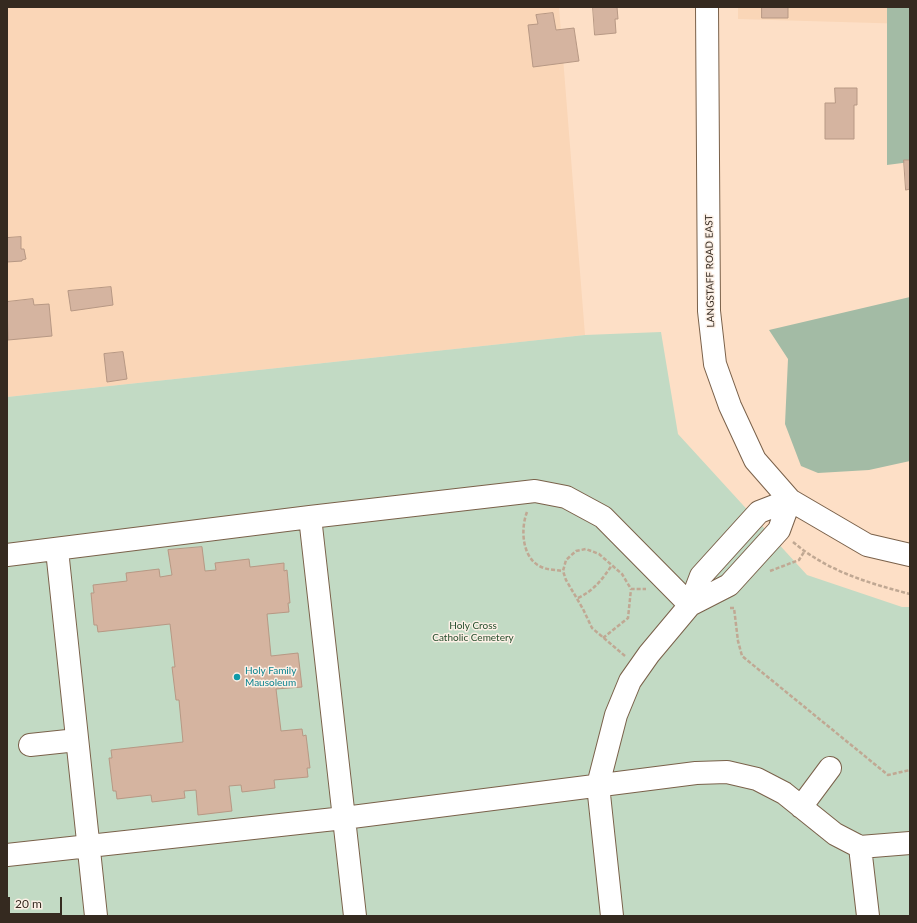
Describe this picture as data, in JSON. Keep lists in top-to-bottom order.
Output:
{
  "streets": {
    "street": ["LANGSTAFF ROAD EAST"]
  },
  "parks": ["Holy Cross Catholic Cemetery"],
  "places": ["Holy Family Mausoleum"],
  "scale_bar": "20 m"
}
